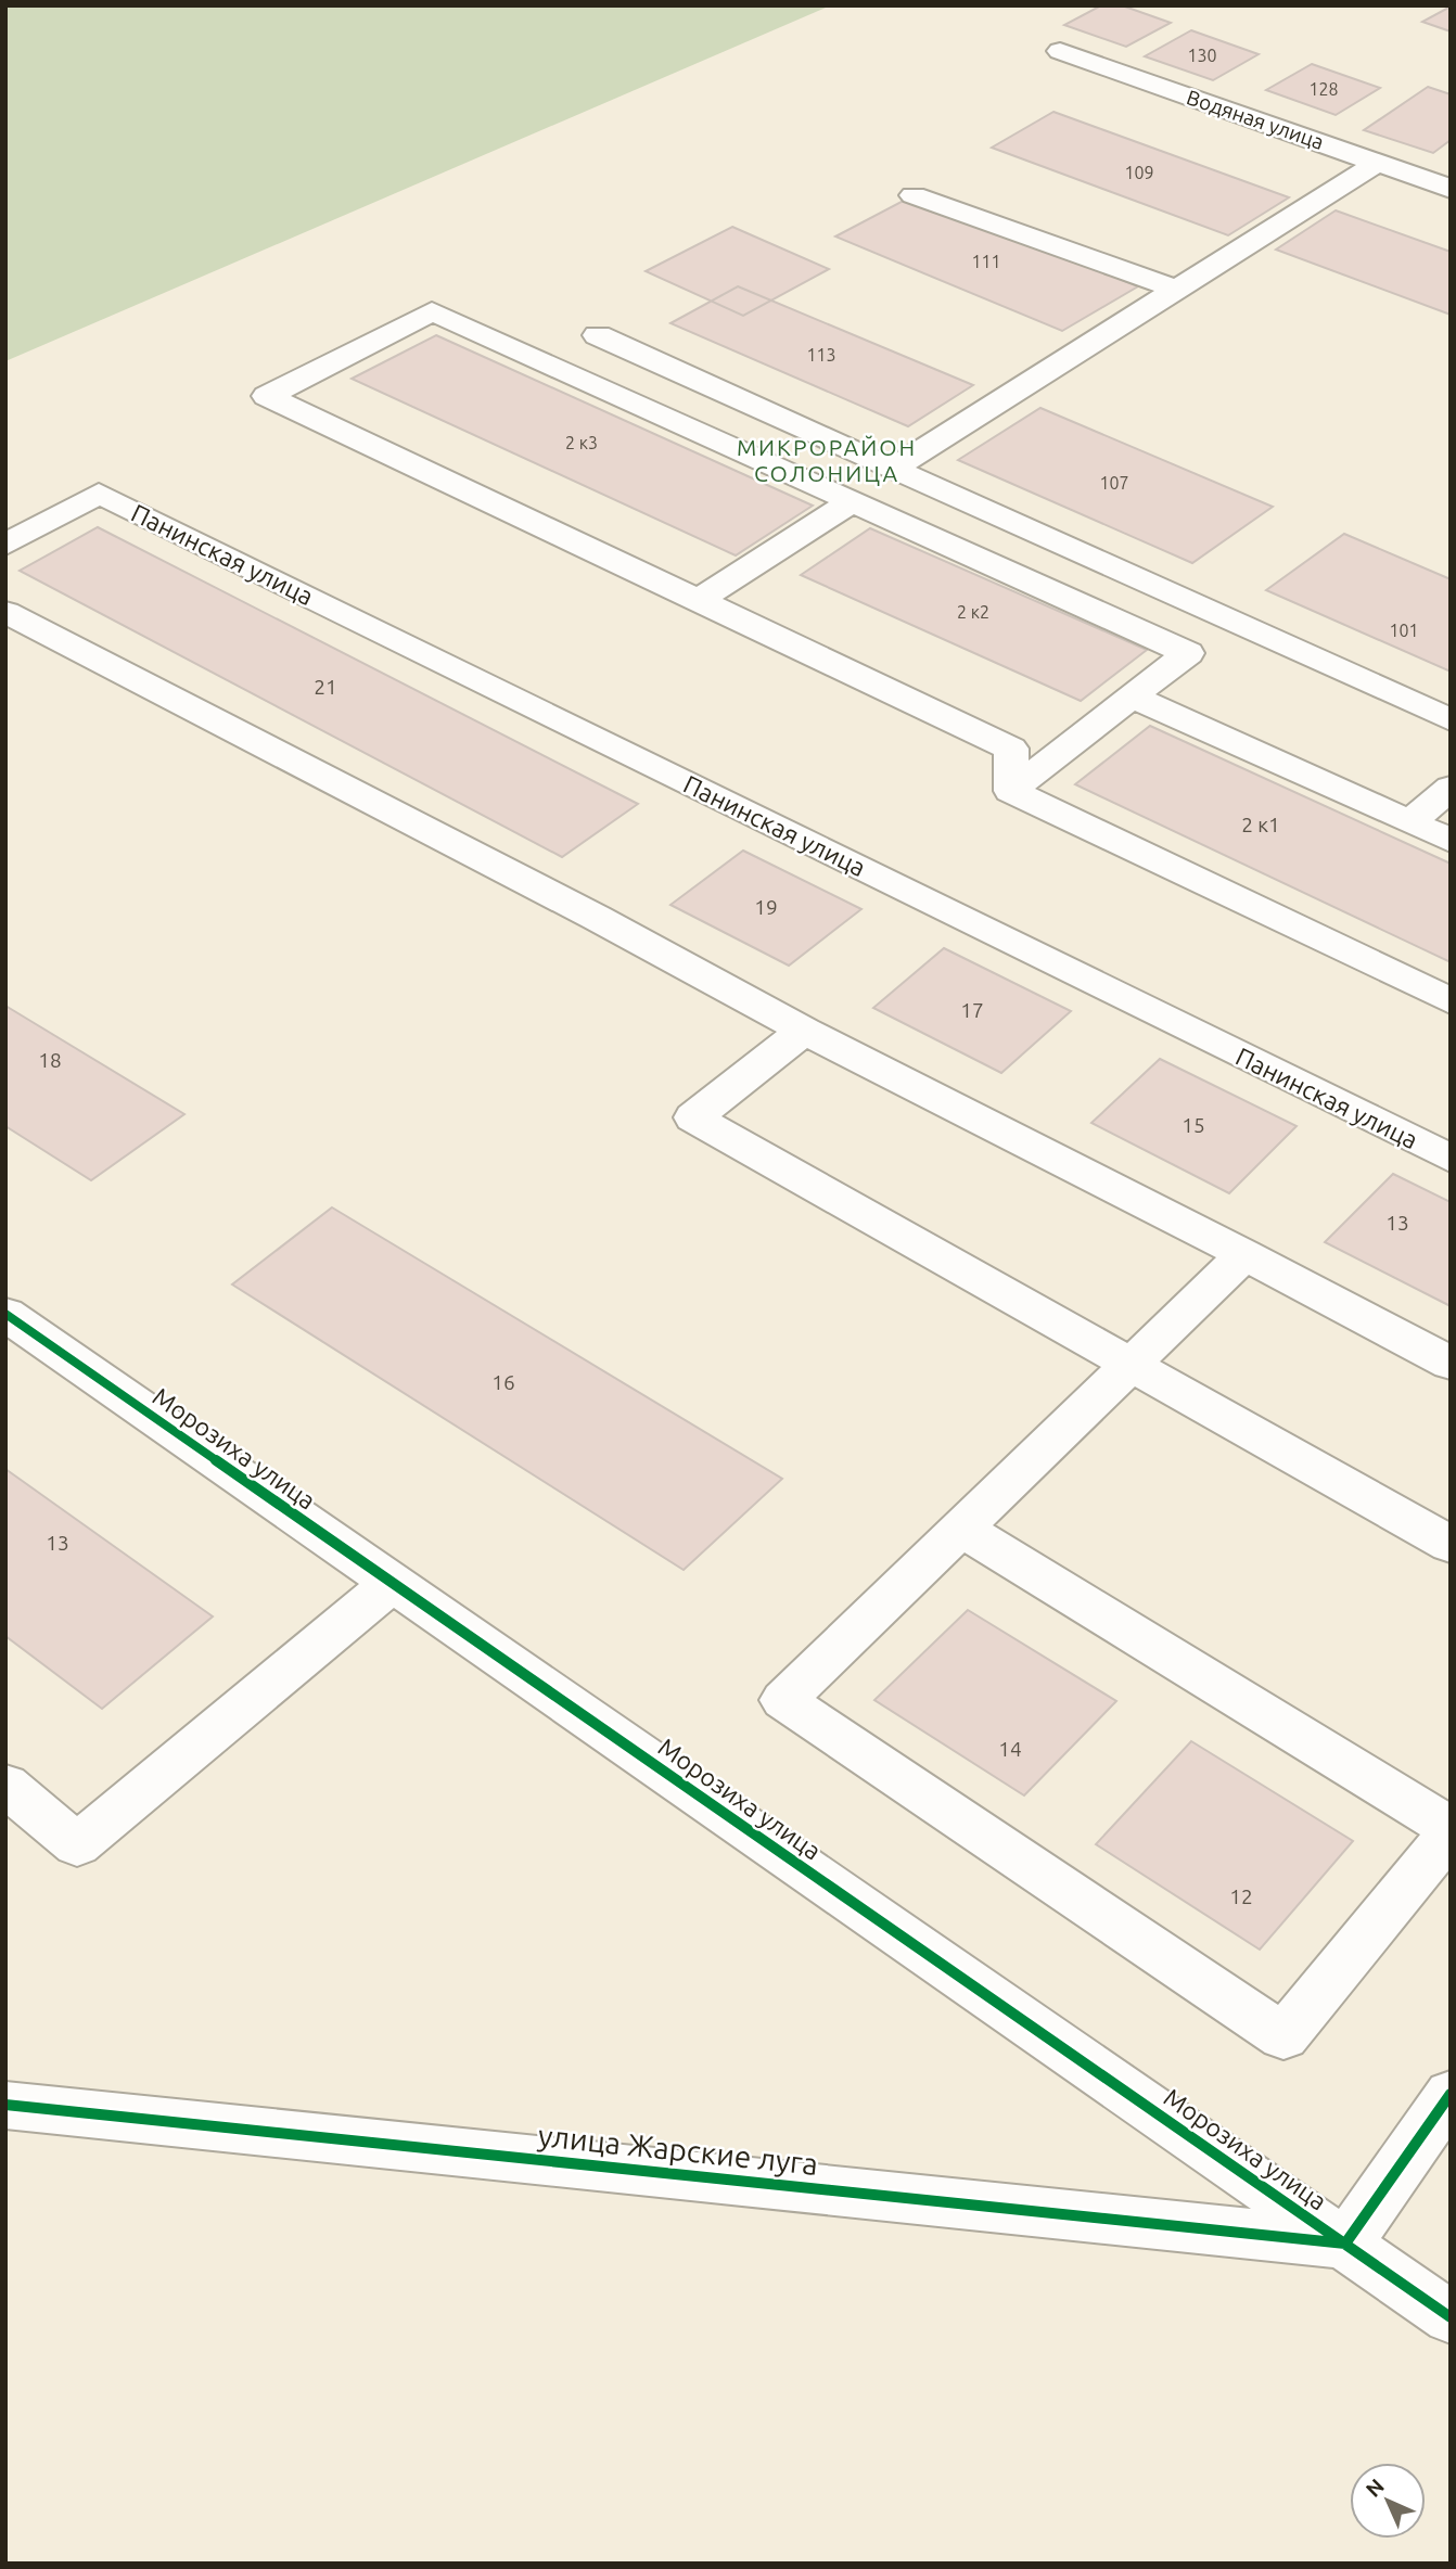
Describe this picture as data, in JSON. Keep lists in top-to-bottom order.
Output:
{
  "streets": {
    "street": [
      "Водяная улица",
      "Панинская улица",
      "Морозиха улица",
      "улица Жарские луга"
    ]
  },
  "crossings": [
    ["Морозиха улица", "улица Жарские луга"]
  ],
  "districts": ["МИКРОРАЙОН СОЛОНИЦА"],
  "house_numbers": [
    "130",
    "128",
    "109",
    "111",
    "113",
    "2 к3",
    "107",
    "2 к2",
    "101",
    "21",
    "2 к1",
    "19",
    "17",
    "18",
    "15",
    "13",
    "16",
    "13",
    "14",
    "12"
  ],
  "north": "top left"
}
